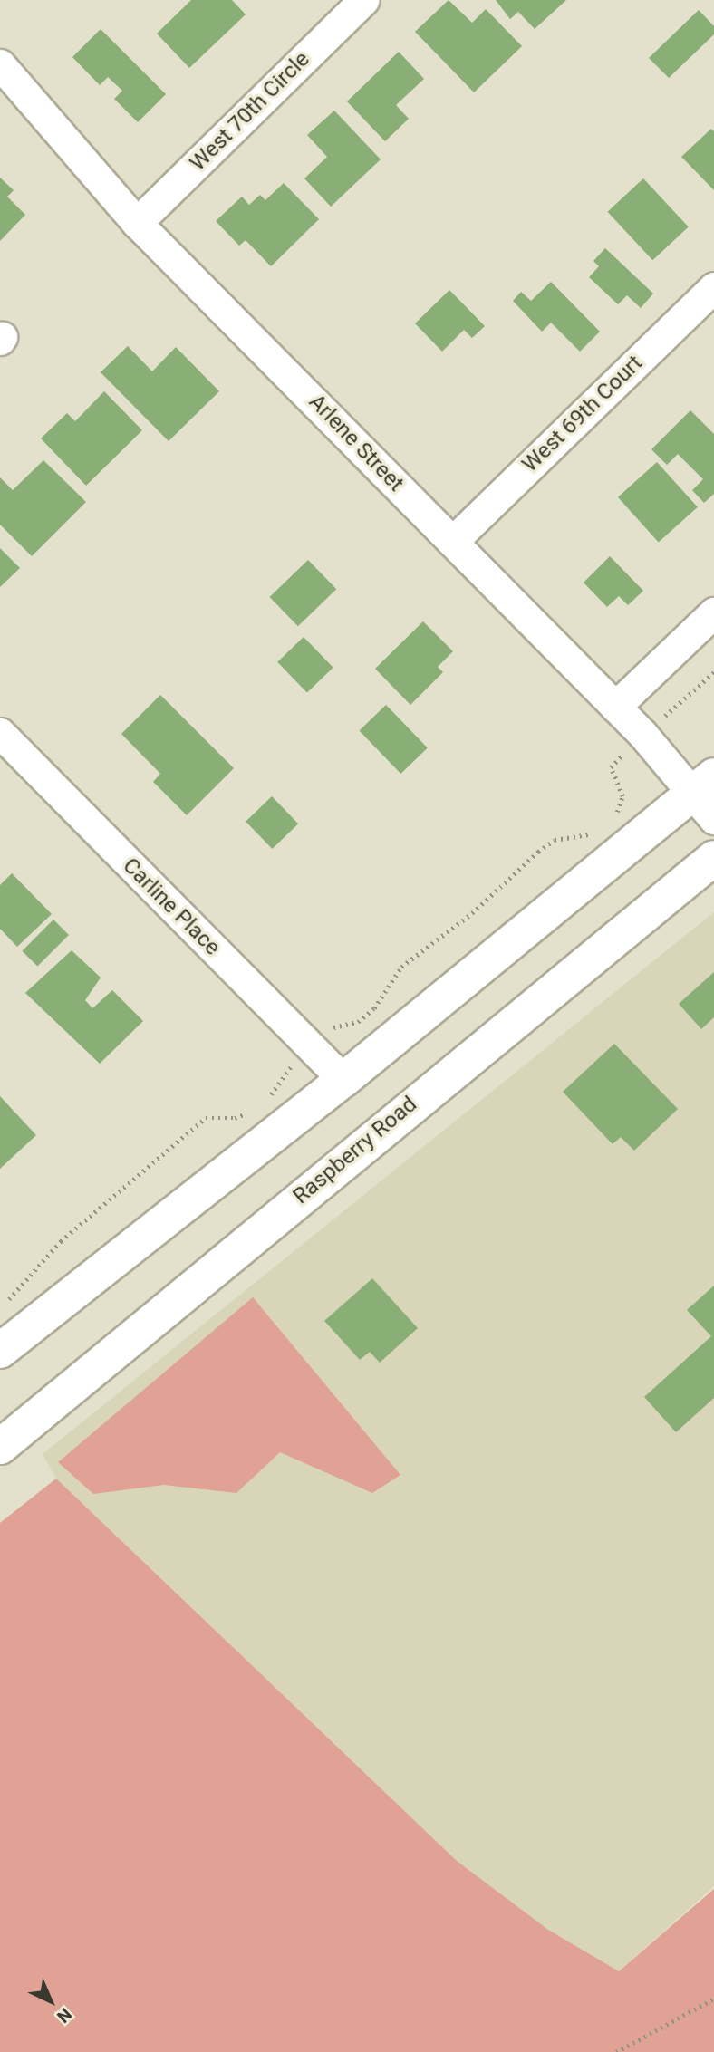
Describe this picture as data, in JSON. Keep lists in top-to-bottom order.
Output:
{
  "streets": {
    "main road": ["Raspberry Road"],
    "street": [
      "West 70th Circle",
      "West 69th Court",
      "Arlene Street",
      "Carline Place"
    ]
  },
  "crossings": [
    ["West 70th Circle", "Arlene Street"],
    ["West 69th Court", "Arlene Street"]
  ],
  "north": "bottom right"
}
